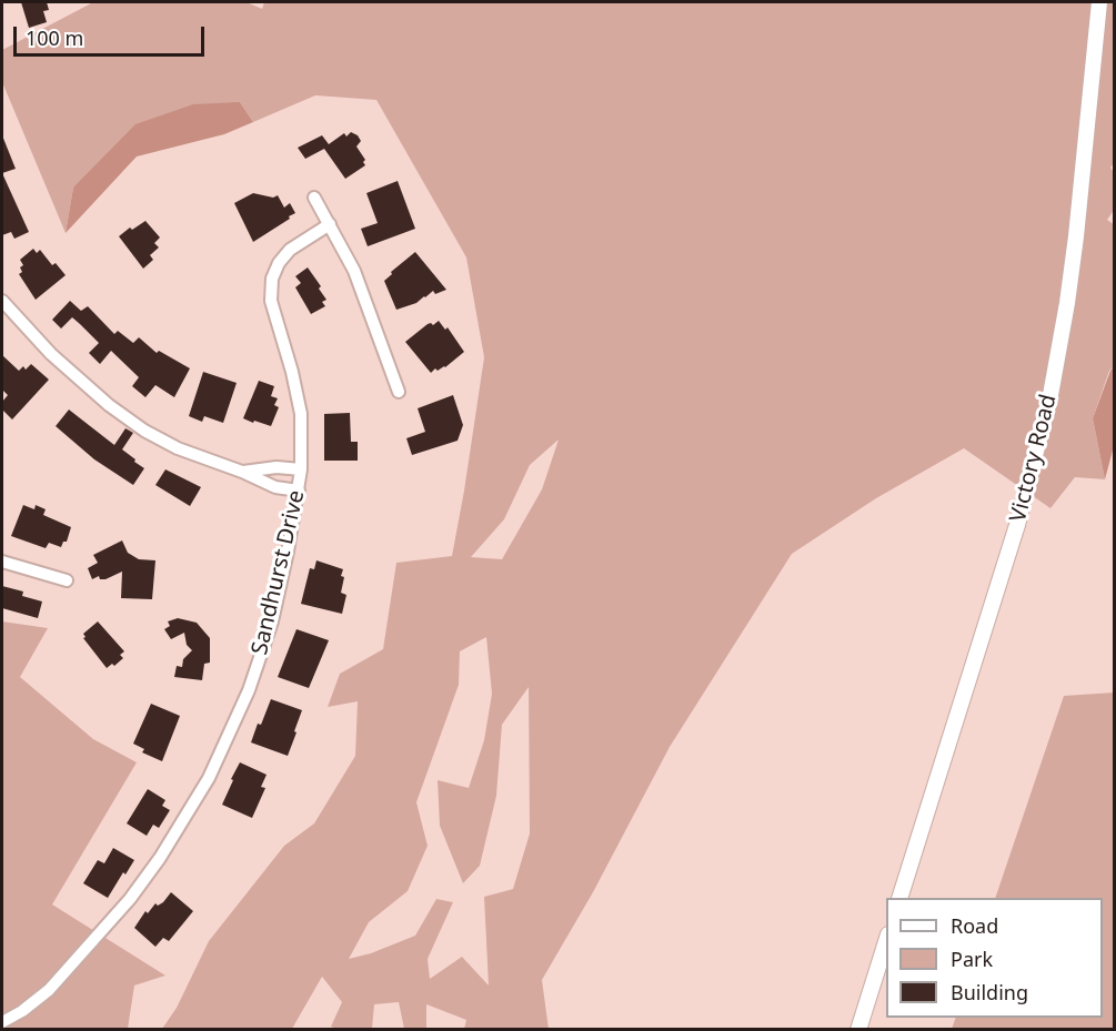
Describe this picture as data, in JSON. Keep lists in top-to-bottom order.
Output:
{
  "streets": {
    "main road": ["Victory Road"],
    "street": ["Sandhurst Drive"]
  },
  "legend": ["Road", "Park", "Building"],
  "scale_bar": "100 m"
}
